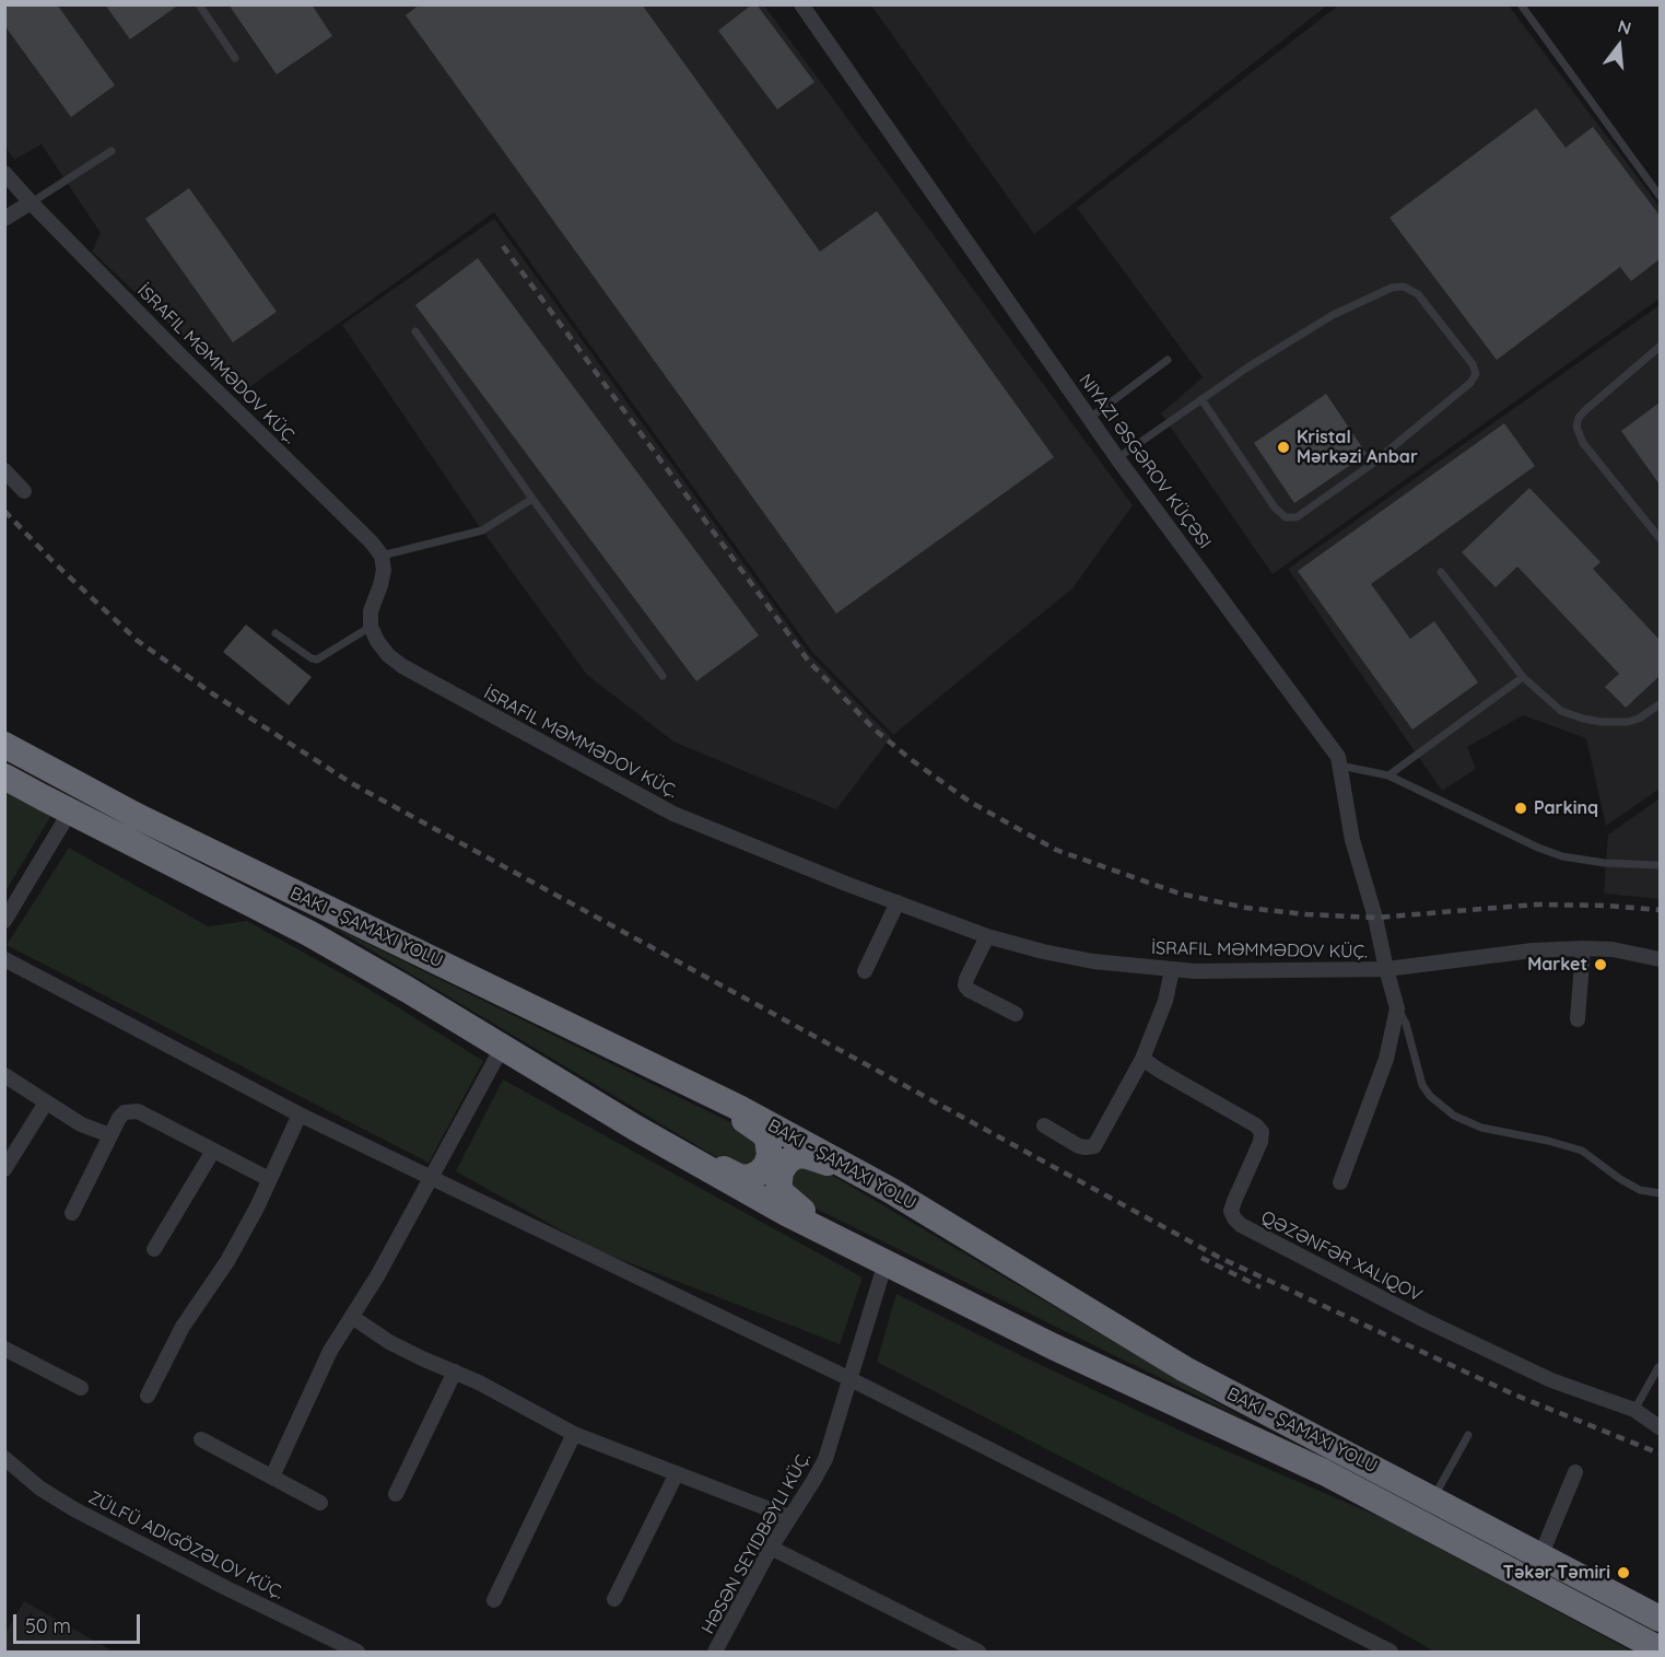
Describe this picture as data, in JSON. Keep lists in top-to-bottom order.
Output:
{
  "streets": {
    "street": ["İSRAFIL MƏMMƏDOV KÜÇ.", "NIYAZI ƏSGƏROV KÜÇƏSI", "HƏSƏN SEYIDBƏYLI KÜÇ."]
  },
  "crossings": [
    ["İSRAFIL MƏMMƏDOV KÜÇ.", "NIYAZI ƏSGƏROV KÜÇƏSI"]
  ],
  "places": [
    "Kristal Mərkəzi Anbar",
    "Parkinq",
    "Market",
    "Təkər Təmiri"
  ],
  "scale_bar": "50 m",
  "north": "top"
}
